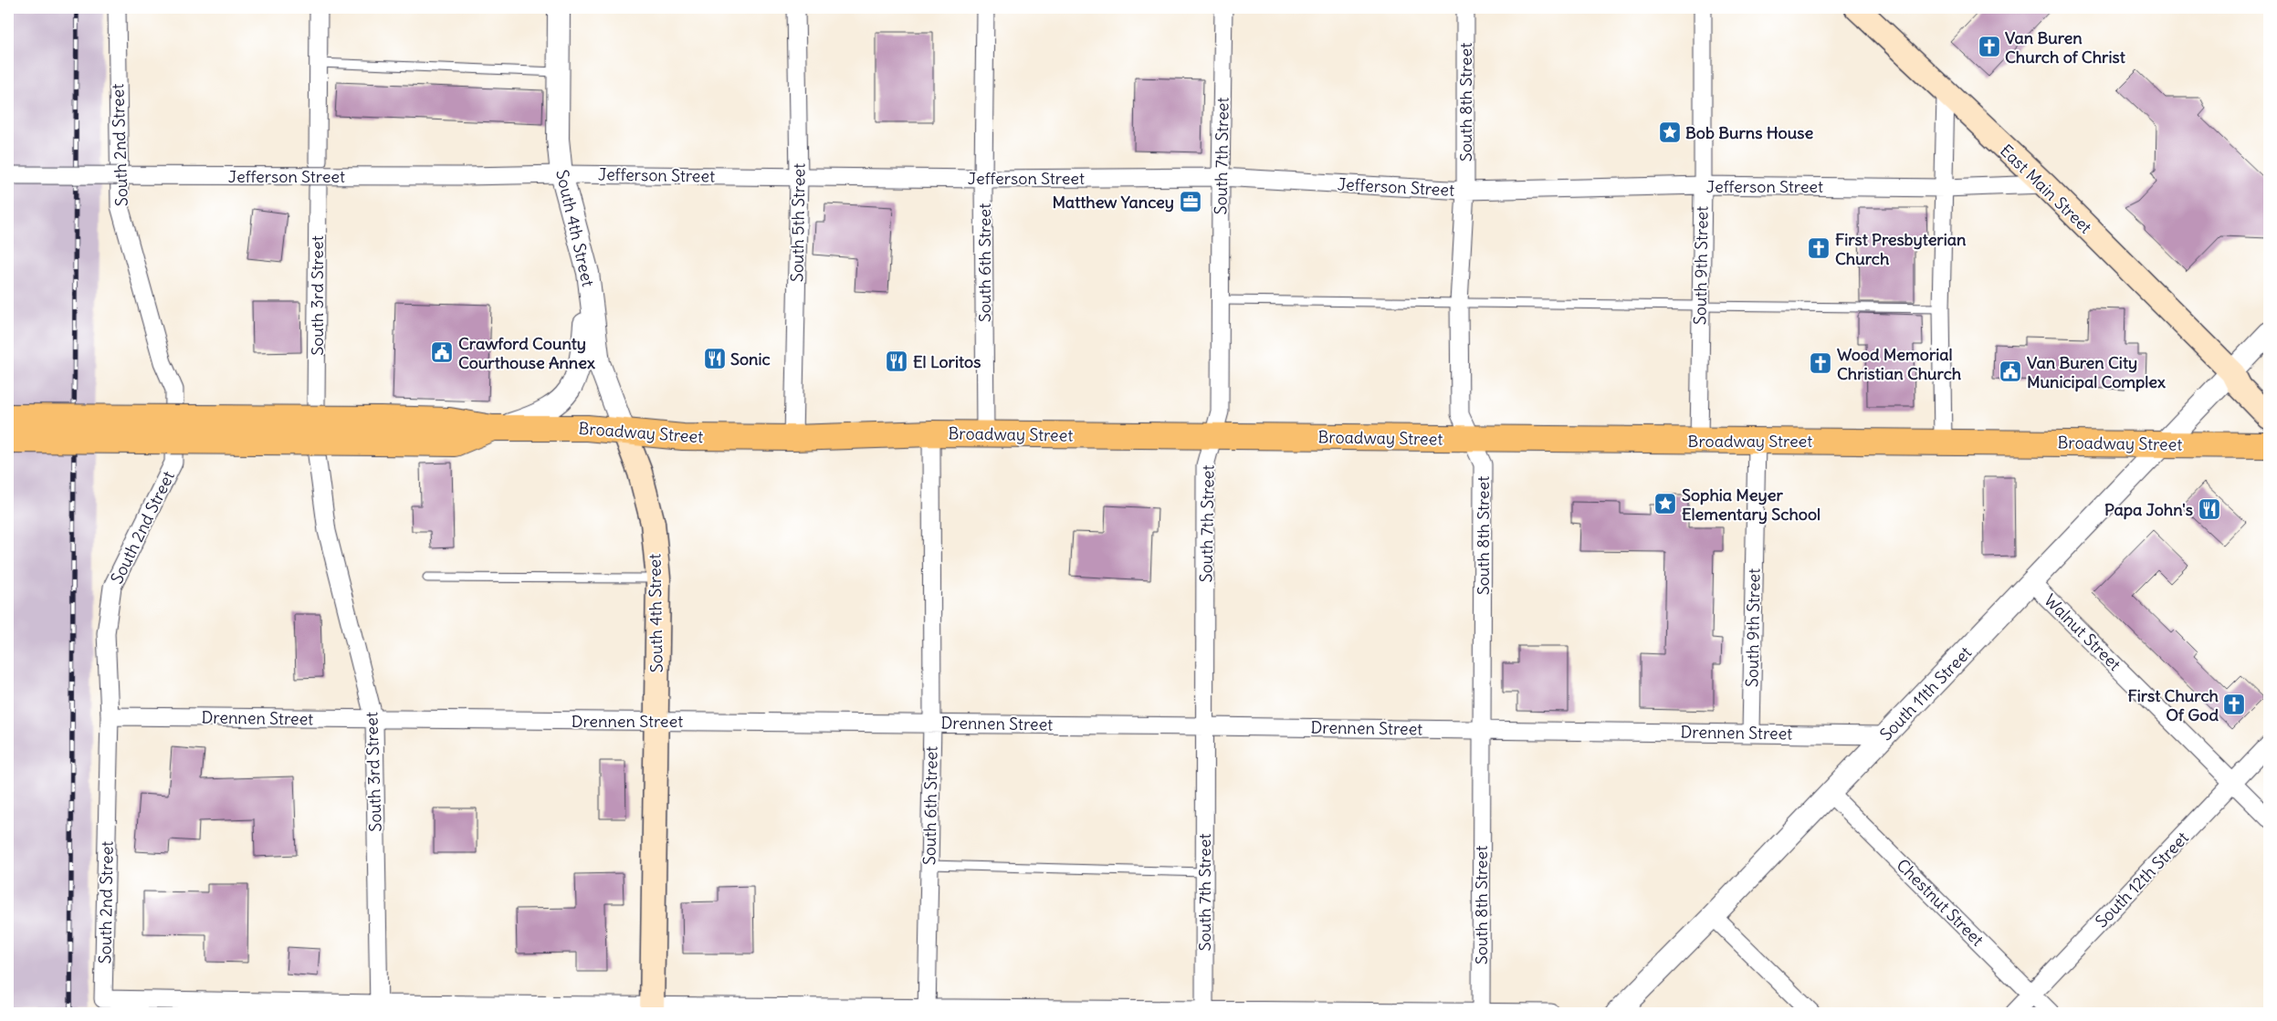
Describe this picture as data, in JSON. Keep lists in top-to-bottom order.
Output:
{
  "streets": {
    "main road": ["East Main Street", "South 4th Street", "Broadway Street"],
    "street": [
      "South 8th Street",
      "South 2nd Street",
      "South 7th Street",
      "Jefferson Street",
      "South 5th Street",
      "South 6th Street",
      "South 9th Street",
      "South 3rd Street",
      "Walnut Street",
      "South 11th Street",
      "Drennen Street",
      "South 12th Street",
      "Chestnut Street"
    ]
  },
  "crossings": [
    ["South 8th Street", "Jefferson Street"],
    ["South 8th Street", "Broadway Street"],
    ["South 8th Street", "Drennen Street"],
    ["South 2nd Street", "South 3rd Street"],
    ["South 2nd Street", "Drennen Street"],
    ["South 7th Street", "Jefferson Street"],
    ["South 7th Street", "Broadway Street"],
    ["South 7th Street", "Drennen Street"],
    ["Jefferson Street", "East Main Street"],
    ["Jefferson Street", "South 5th Street"],
    ["Jefferson Street", "South 4th Street"],
    ["Jefferson Street", "South 6th Street"],
    ["Jefferson Street", "South 9th Street"],
    ["East Main Street", "South 11th Street"],
    ["South 5th Street", "Broadway Street"],
    ["South 4th Street", "Broadway Street"],
    ["South 4th Street", "Drennen Street"],
    ["South 6th Street", "Broadway Street"],
    ["South 6th Street", "Drennen Street"],
    ["South 9th Street", "Broadway Street"],
    ["South 9th Street", "Drennen Street"],
    ["South 3rd Street", "Drennen Street"],
    ["Broadway Street", "South 11th Street"],
    ["Walnut Street", "South 11th Street"],
    ["Walnut Street", "South 12th Street"],
    ["South 11th Street", "Drennen Street"],
    ["South 11th Street", "Chestnut Street"],
    ["South 12th Street", "Chestnut Street"]
  ],
  "places": {
    "church": [
      "Van Buren Church of Christ",
      "First Presbyterian Church",
      "Wood Memorial Christian Church",
      "First Church Of God"
    ],
    "place": ["Bob Burns House", "Sophia Meyer Elementary School"],
    "office": ["Matthew Yancey"],
    "public building": ["Crawford County Courthouse Annex", "Van Buren City Municipal Complex"],
    "restaurant": ["Sonic", "El Loritos", "Papa John's"]
  }
}
